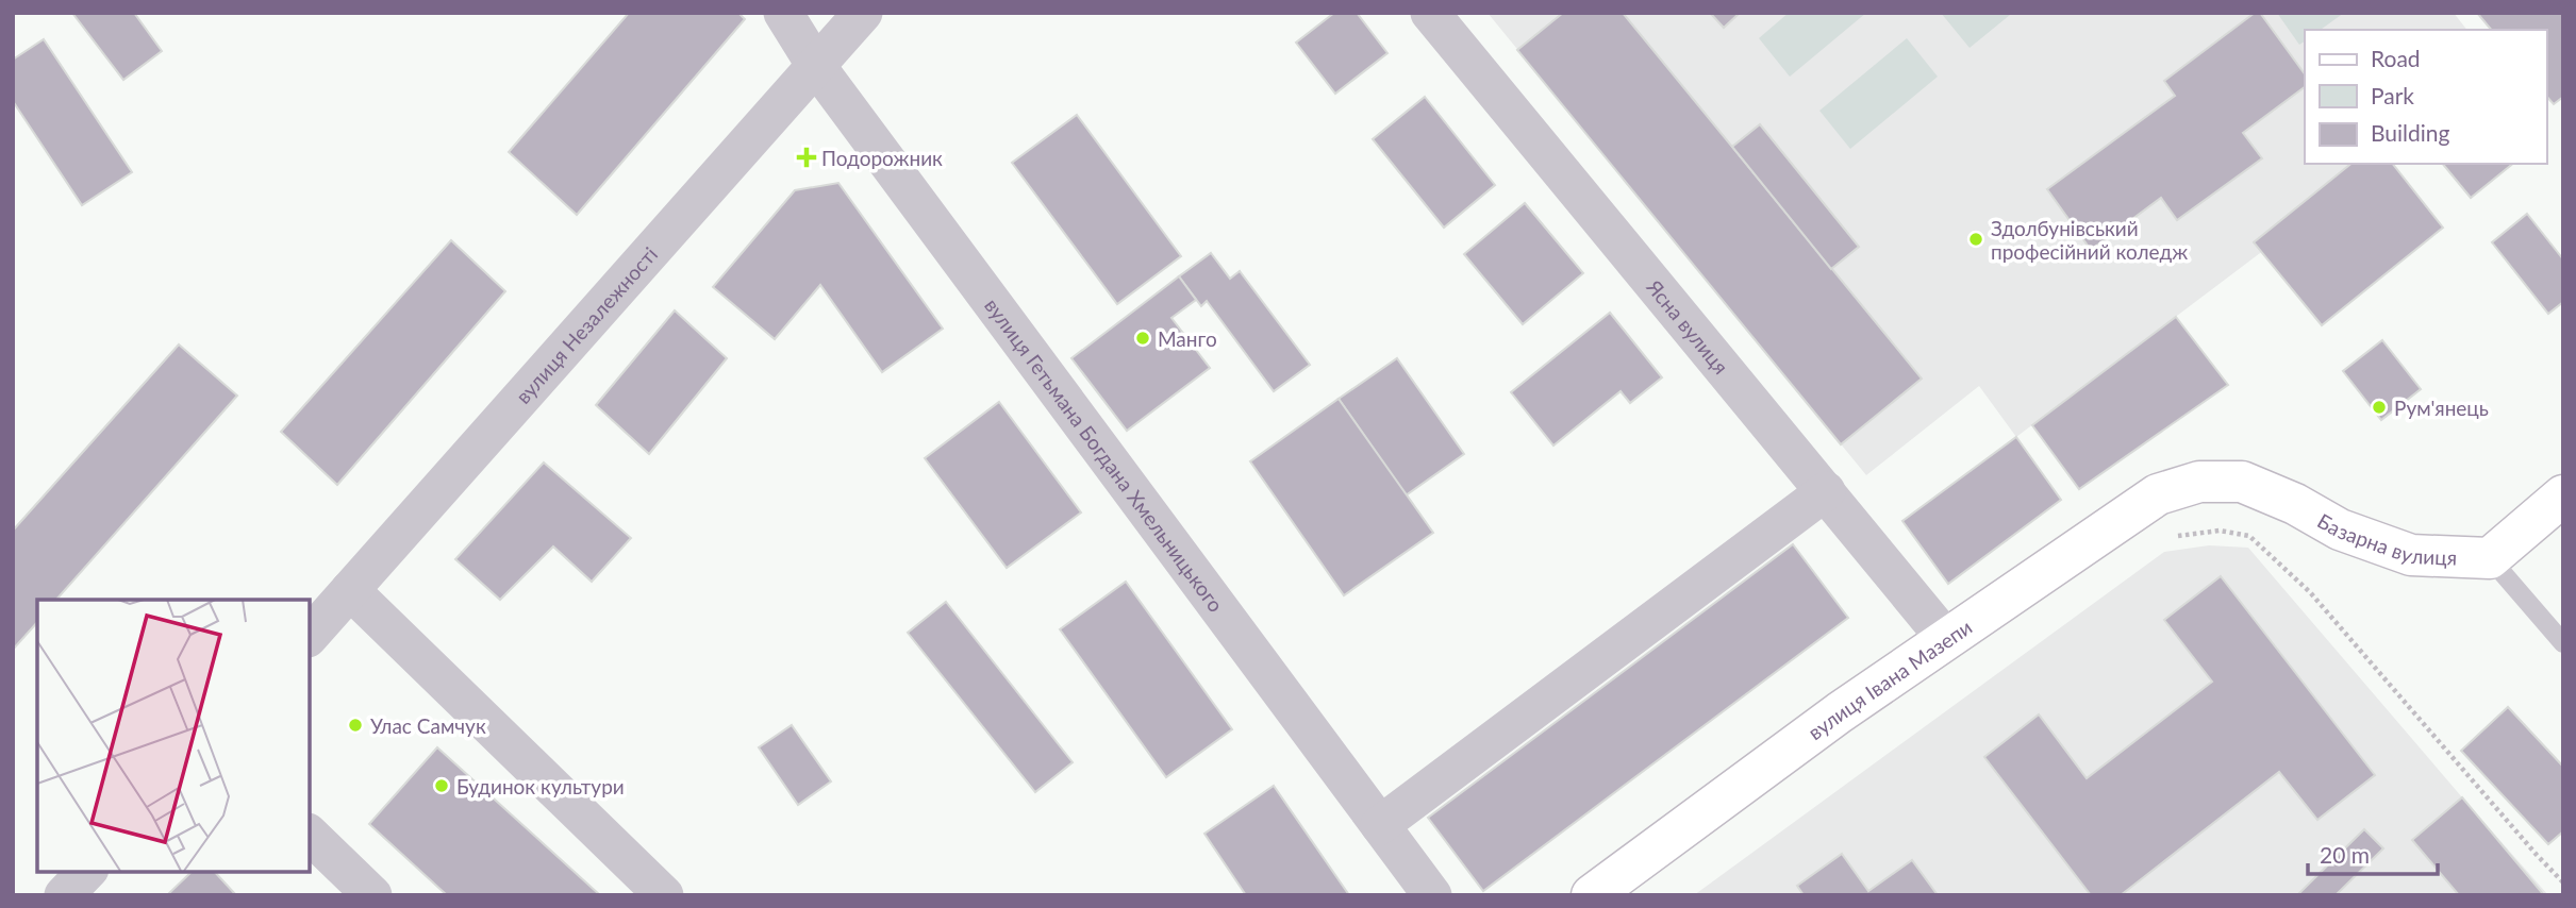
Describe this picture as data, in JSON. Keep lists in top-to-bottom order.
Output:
{
  "streets": {
    "main road": ["Базарна вулиця", "вулиця Івана Мазепи"],
    "street": ["вулиця Незалежності", "Ясна вулиця", "вулиця Гетьмана Богдана Хмельницького"]
  },
  "crossings": [
    ["вулиця Незалежності", "вулиця Гетьмана Богдана Хмельницького"],
    ["Ясна вулиця", "вулиця Івана Мазепи"],
    ["Базарна вулиця", "вулиця Івана Мазепи"]
  ],
  "places": {
    "health": ["Подорожник"],
    "other": [
      "Здолбунівський професійний коледж",
      "Манго",
      "Рум'янець",
      "Улас Самчук",
      "Будинок культури"
    ]
  },
  "legend": ["Road", "Park", "Building"],
  "scale_bar": "20 m"
}
